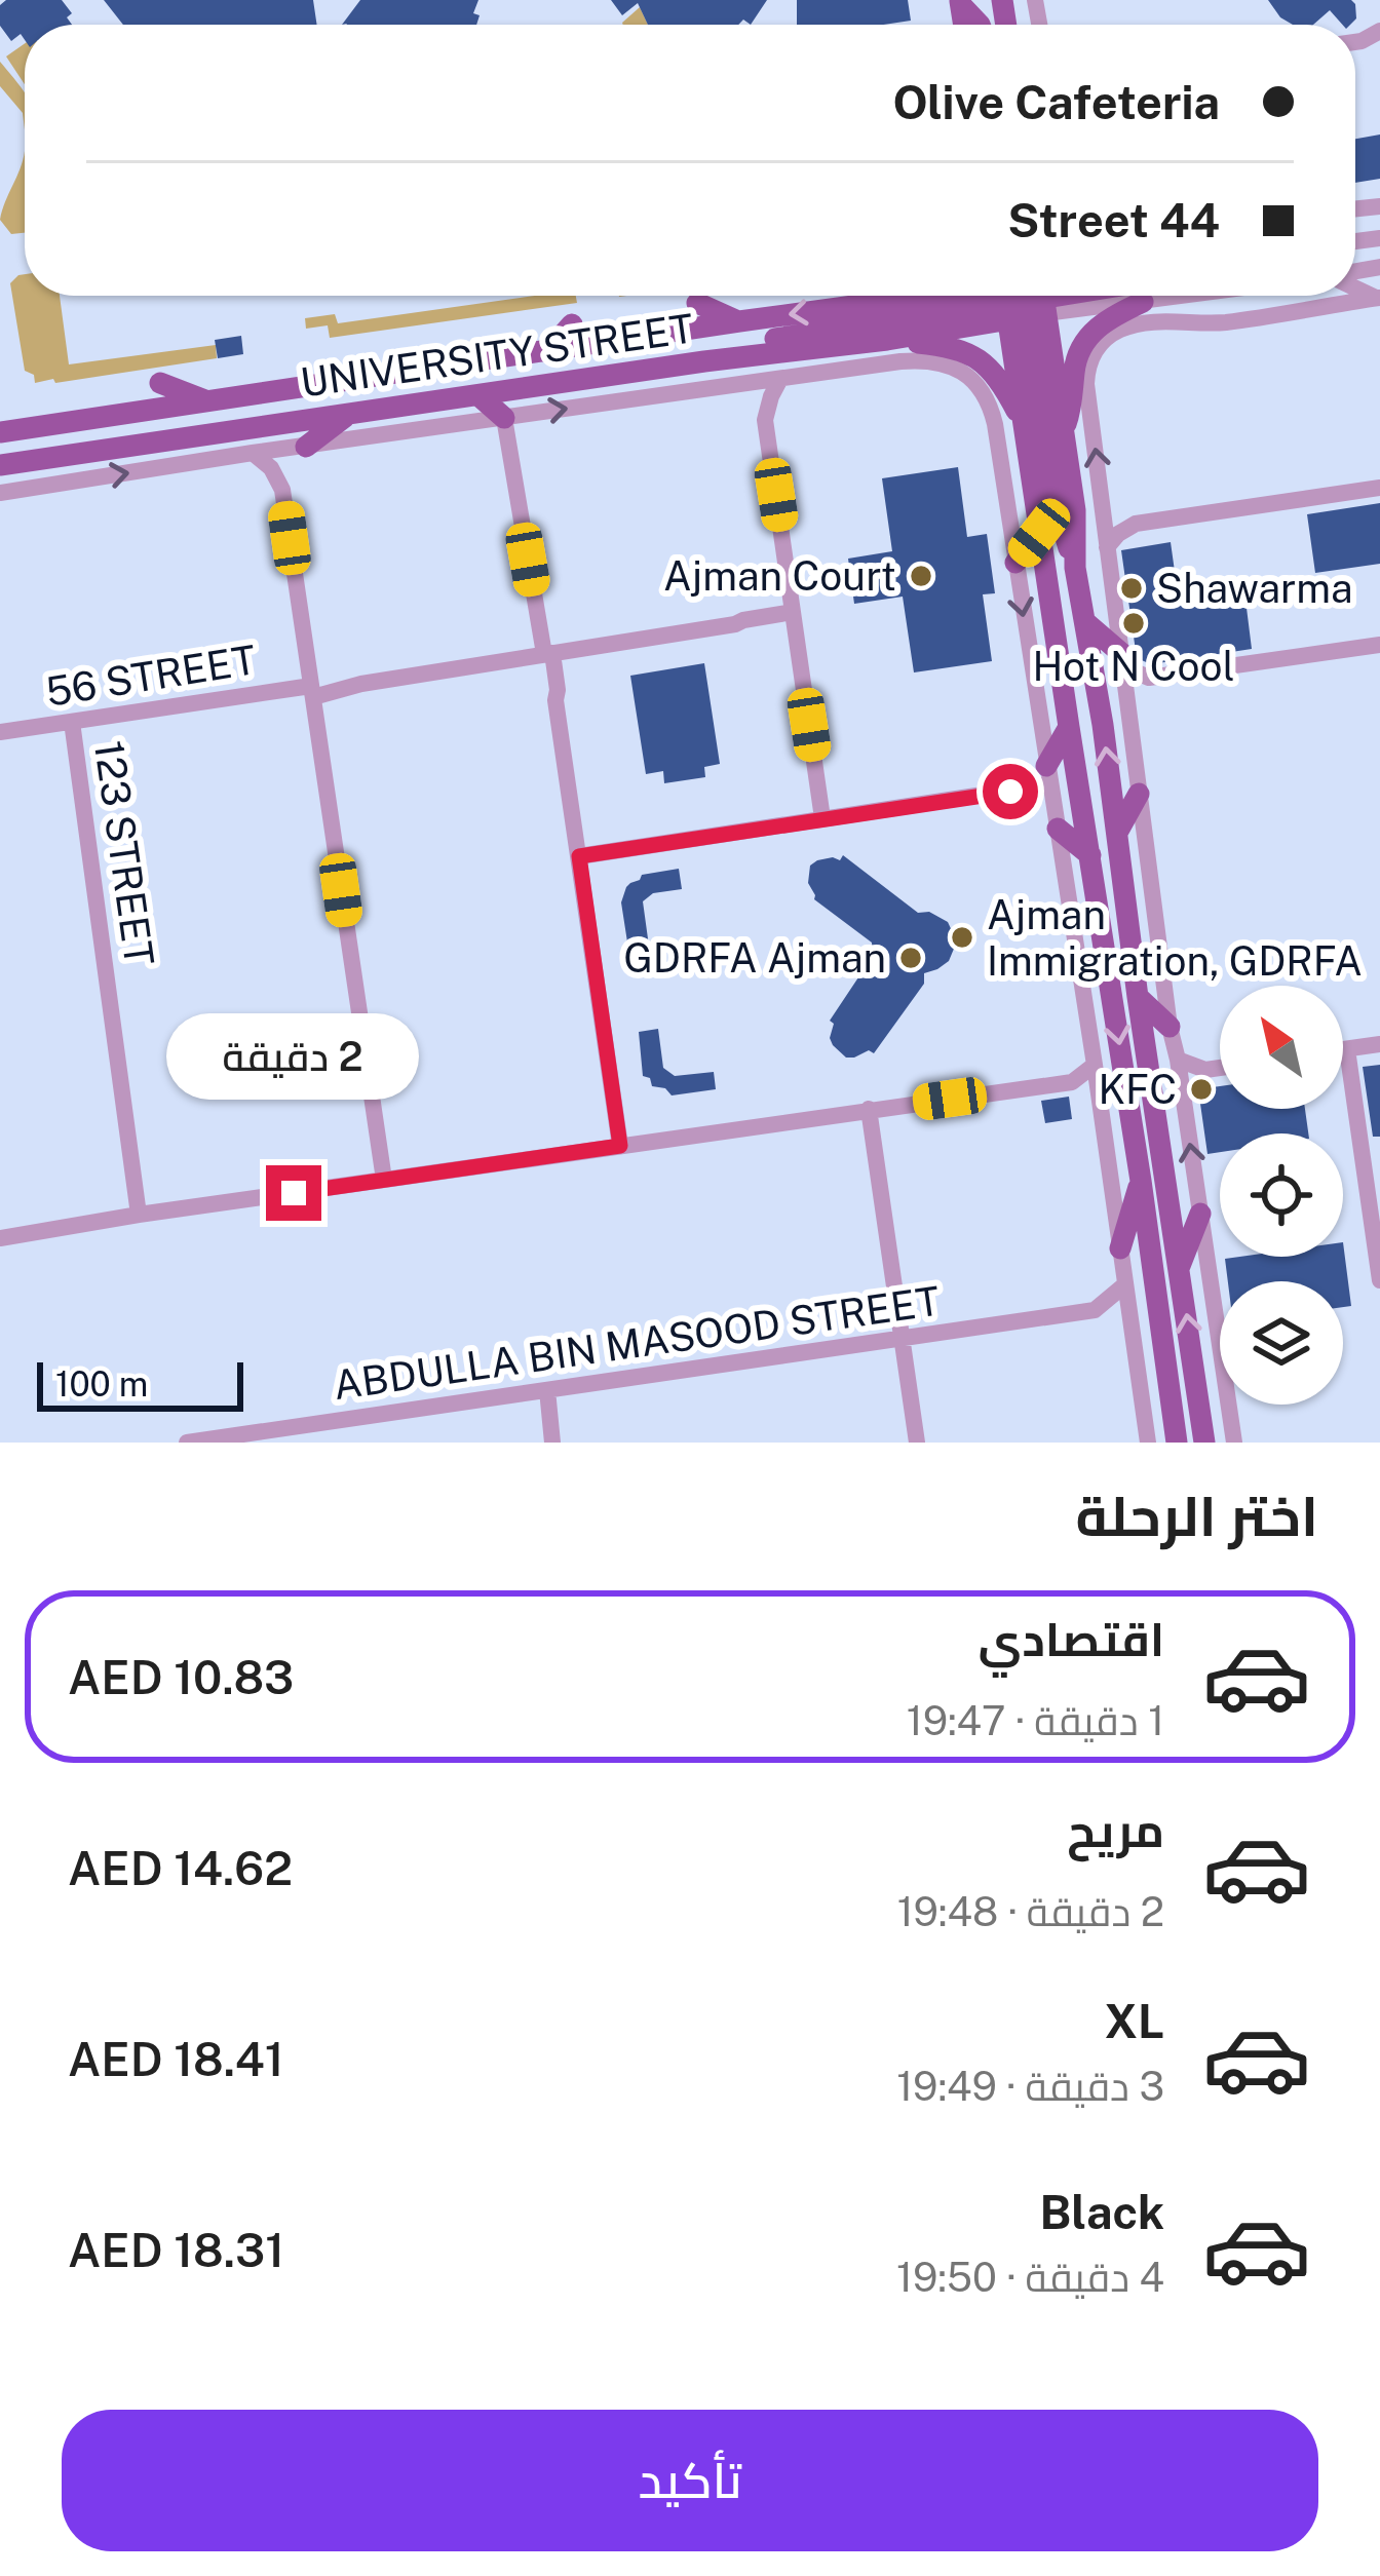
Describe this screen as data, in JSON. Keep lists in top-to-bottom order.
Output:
{
  "streets": {
    "main road": ["UNIVERSITY STREET"],
    "street": ["56 STREET", "123 STREET", "ABDULLA BIN MASOOD STREET"]
  },
  "crossings": [
    ["56 STREET", "123 STREET"]
  ],
  "places": [
    "Ajman Court",
    "Shawarma",
    "Hot N Cool",
    "Ajman Immigration, GDRFA",
    "GDRFA Ajman",
    "KFC"
  ],
  "scale_bar": "100 m",
  "north": "top left",
  "page": {
    "banner": ["Olive Cafeteria", "44 Street"],
    "bubble": "2 دقيقة",
    "scale": "100 m",
    "heading": "اختر الرحلة",
    "list": [
      {
        "name": "اقتصادي",
        "note": "1 دقيقة · 19:47",
        "value": "AED 10.83"
      },
      {
        "name": "مريح",
        "note": "2 دقيقة · 19:48",
        "value": "AED 14.62"
      },
      {
        "name": "XL",
        "note": "3 دقيقة · 19:49",
        "value": "AED 18.41"
      },
      {
        "name": "Black",
        "note": "4 دقيقة · 19:50",
        "value": "AED 18.31"
      }
    ],
    "buttons": "تأكيد"
  }
}
